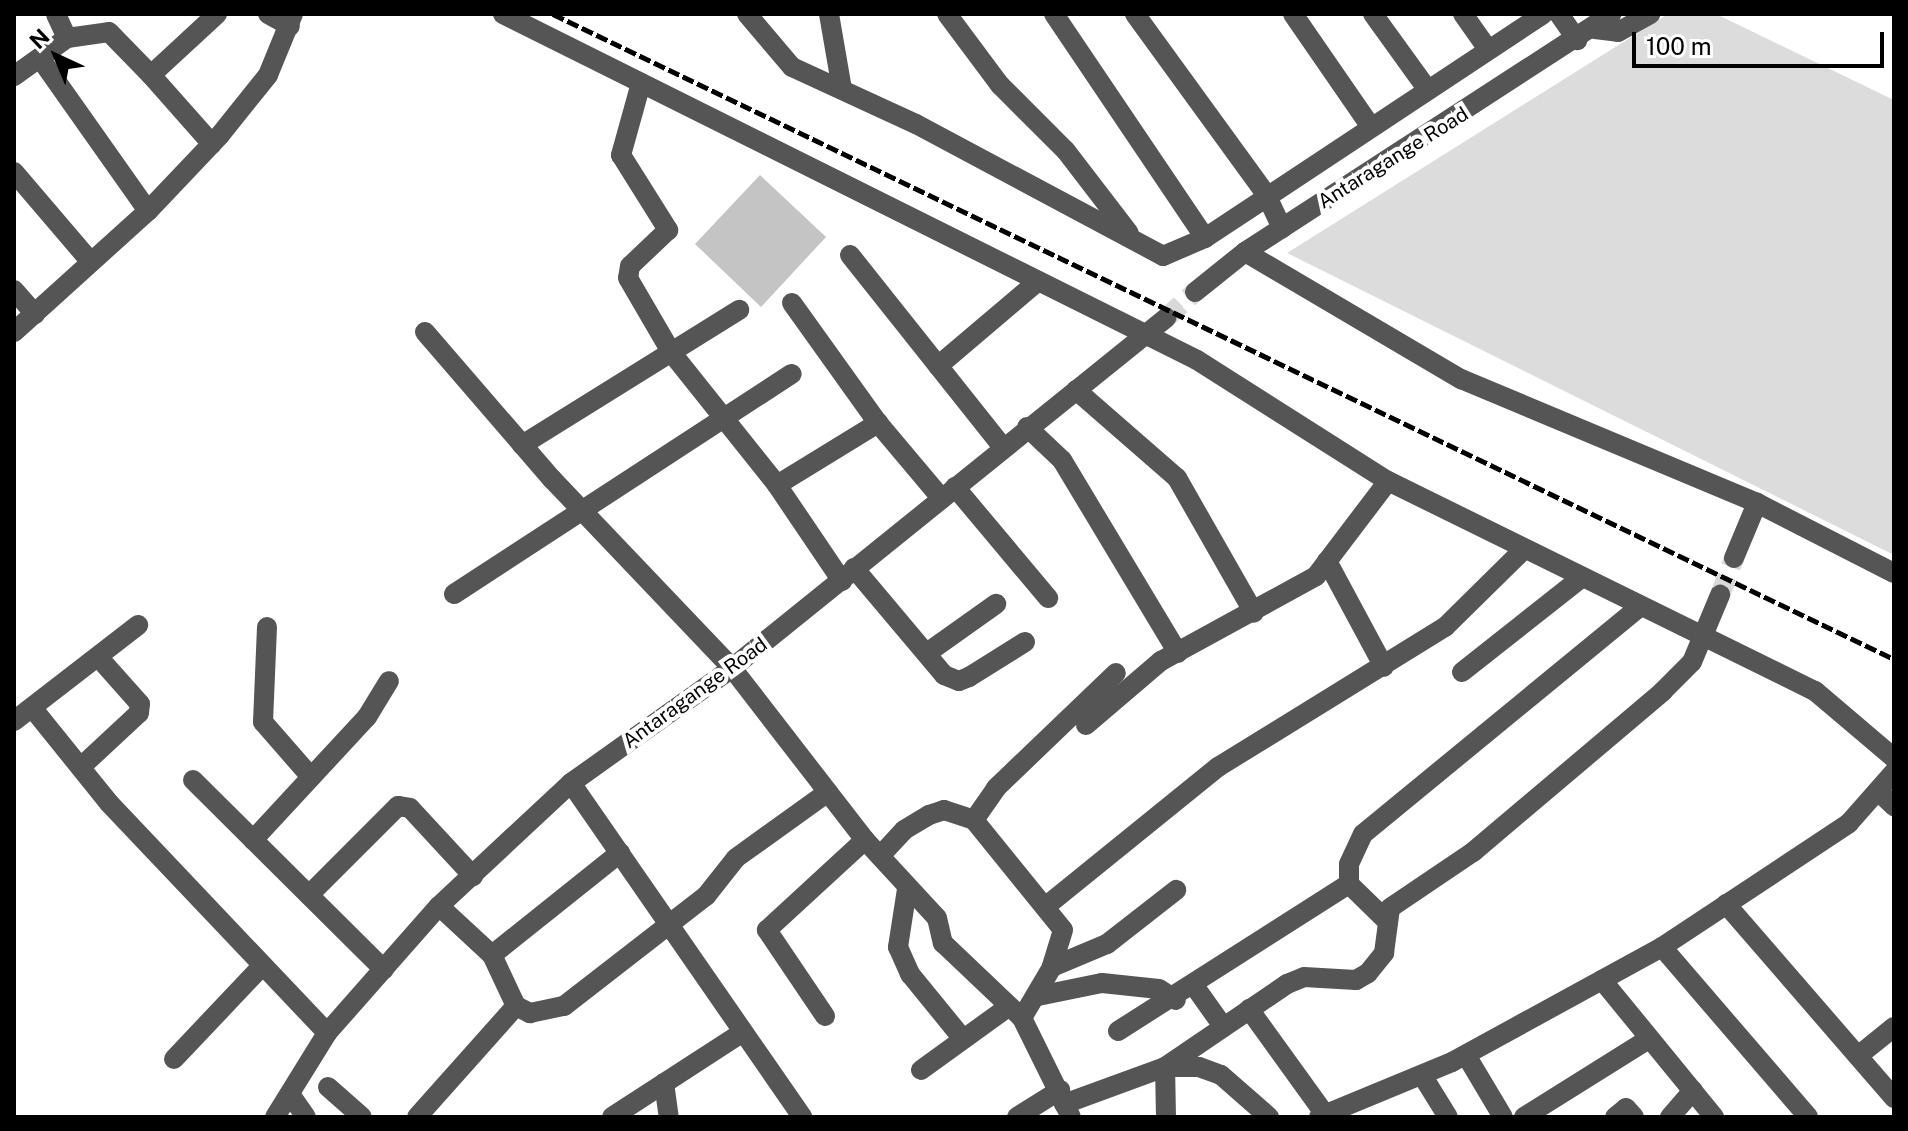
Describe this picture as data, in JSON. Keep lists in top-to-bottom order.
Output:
{
  "streets": {
    "street": ["Antaragange Road"]
  },
  "scale_bar": "100 m",
  "north": "top left"
}
